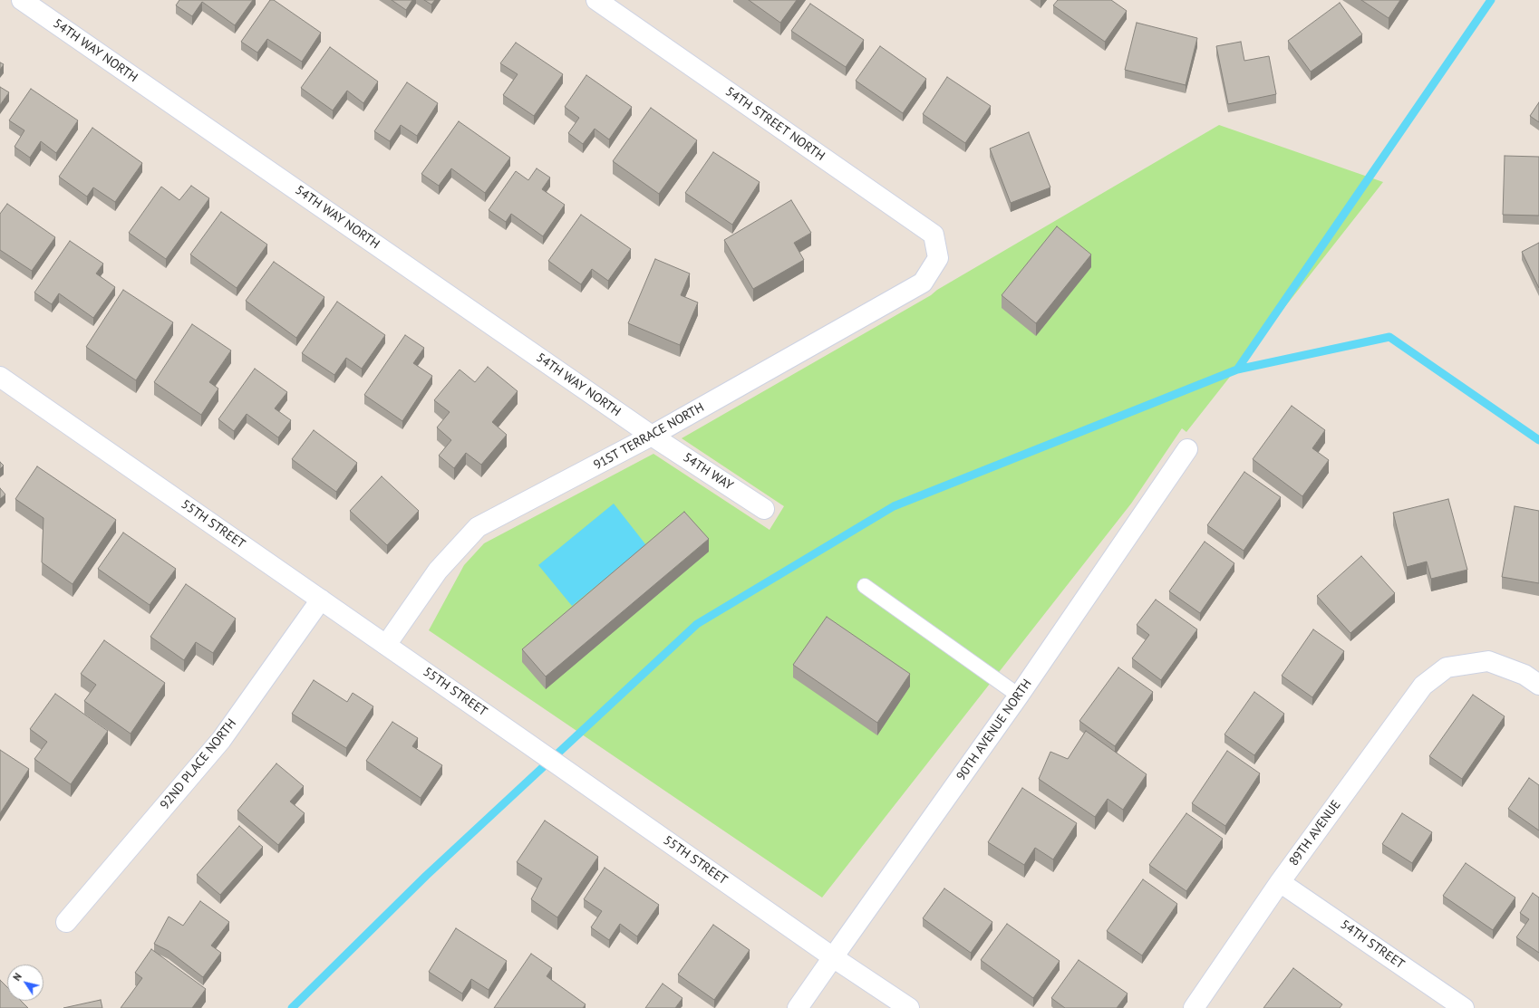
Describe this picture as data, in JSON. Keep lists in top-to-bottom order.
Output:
{
  "streets": {
    "street": [
      "54TH WAY NORTH",
      "54TH STREET NORTH",
      "91ST TERRACE NORTH",
      "54TH WAY",
      "55TH STREET",
      "90TH AVENUE NORTH",
      "92ND PLACE NORTH",
      "89TH AVENUE",
      "54TH STREET"
    ]
  },
  "crossings": [
    ["54TH WAY NORTH", "91ST TERRACE NORTH"],
    ["54TH WAY NORTH", "54TH WAY"],
    ["54TH STREET NORTH", "91ST TERRACE NORTH"],
    ["91ST TERRACE NORTH", "54TH WAY"],
    ["91ST TERRACE NORTH", "55TH STREET"],
    ["55TH STREET", "90TH AVENUE NORTH"],
    ["55TH STREET", "92ND PLACE NORTH"],
    ["89TH AVENUE", "54TH STREET"]
  ],
  "north": "top left"
}
